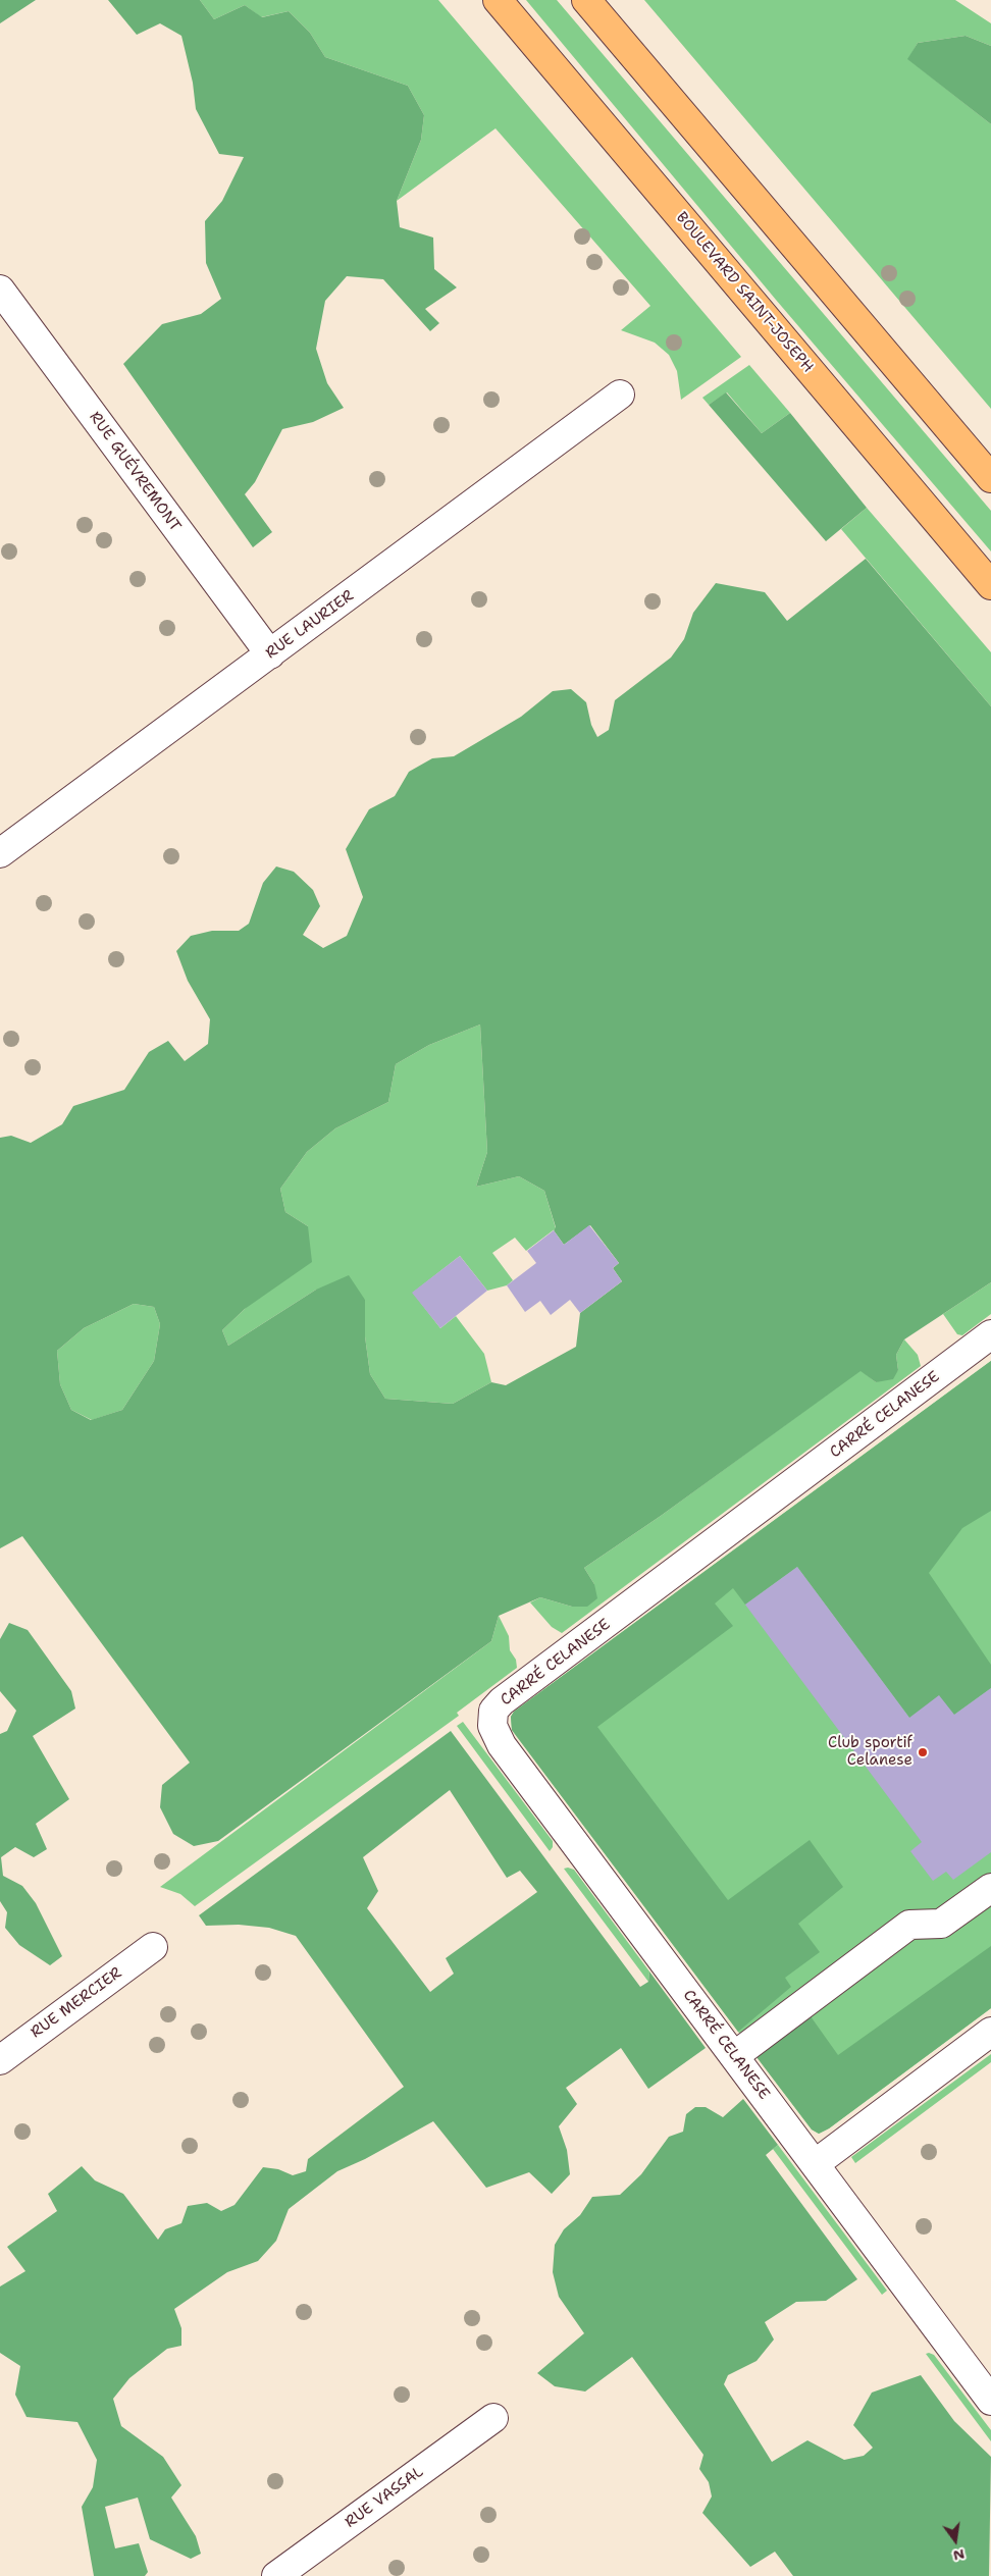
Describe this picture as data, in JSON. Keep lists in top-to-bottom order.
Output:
{
  "streets": {
    "main road": ["BOULEVARD SAINT-JOSEPH"],
    "street": [
      "RUE GUÉVREMONT",
      "RUE LAURIER",
      "CARRÉ CELANESE",
      "RUE MERCIER",
      "RUE VASSAL"
    ]
  },
  "crossings": [
    ["RUE GUÉVREMONT", "RUE LAURIER"]
  ],
  "places": ["Club sportif Celanese"],
  "north": "bottom"
}
